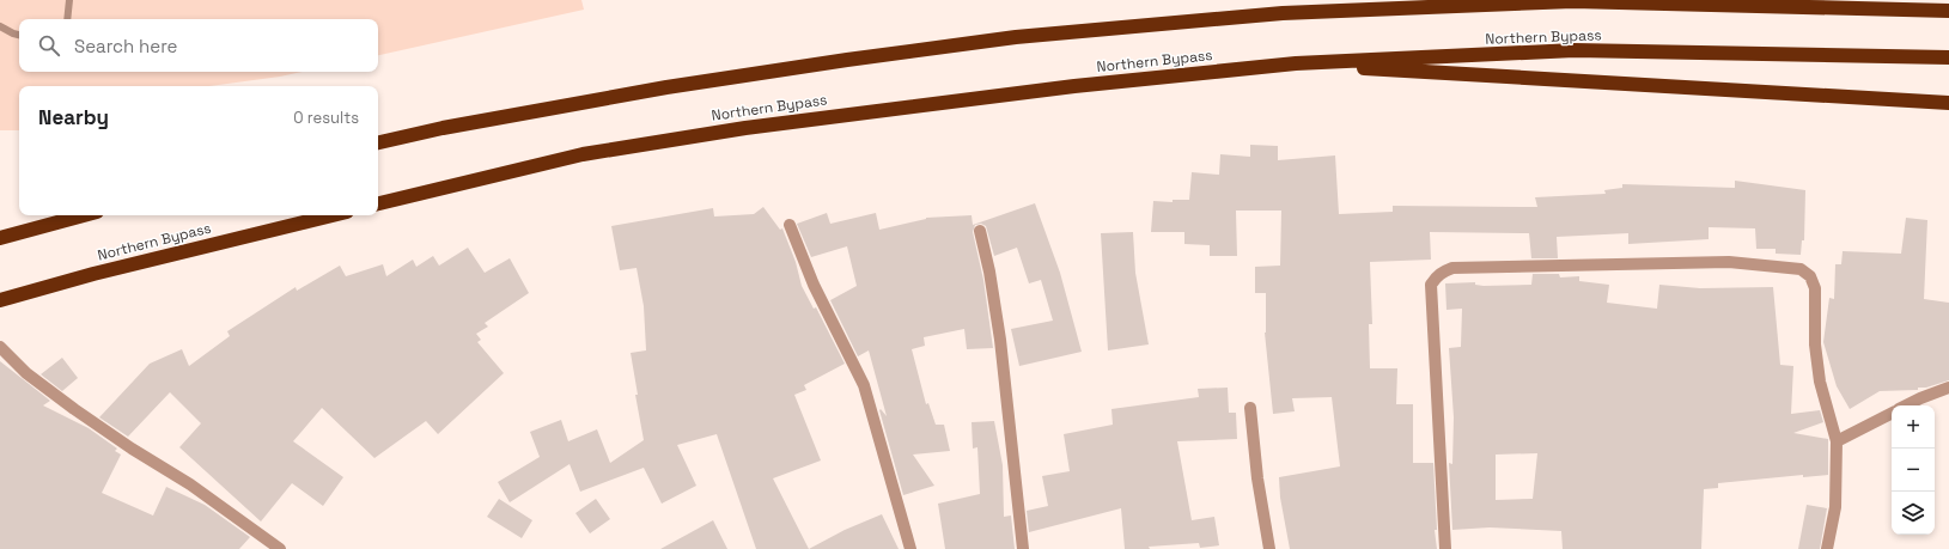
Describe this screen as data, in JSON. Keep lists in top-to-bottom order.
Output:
{
  "streets": {
    "highway": ["Northern Bypass"]
  },
  "page": {
    "search": "Search here",
    "heading": ["Nearby", "0 results"],
    "map_buttons": ["+", "−"]
  }
}
